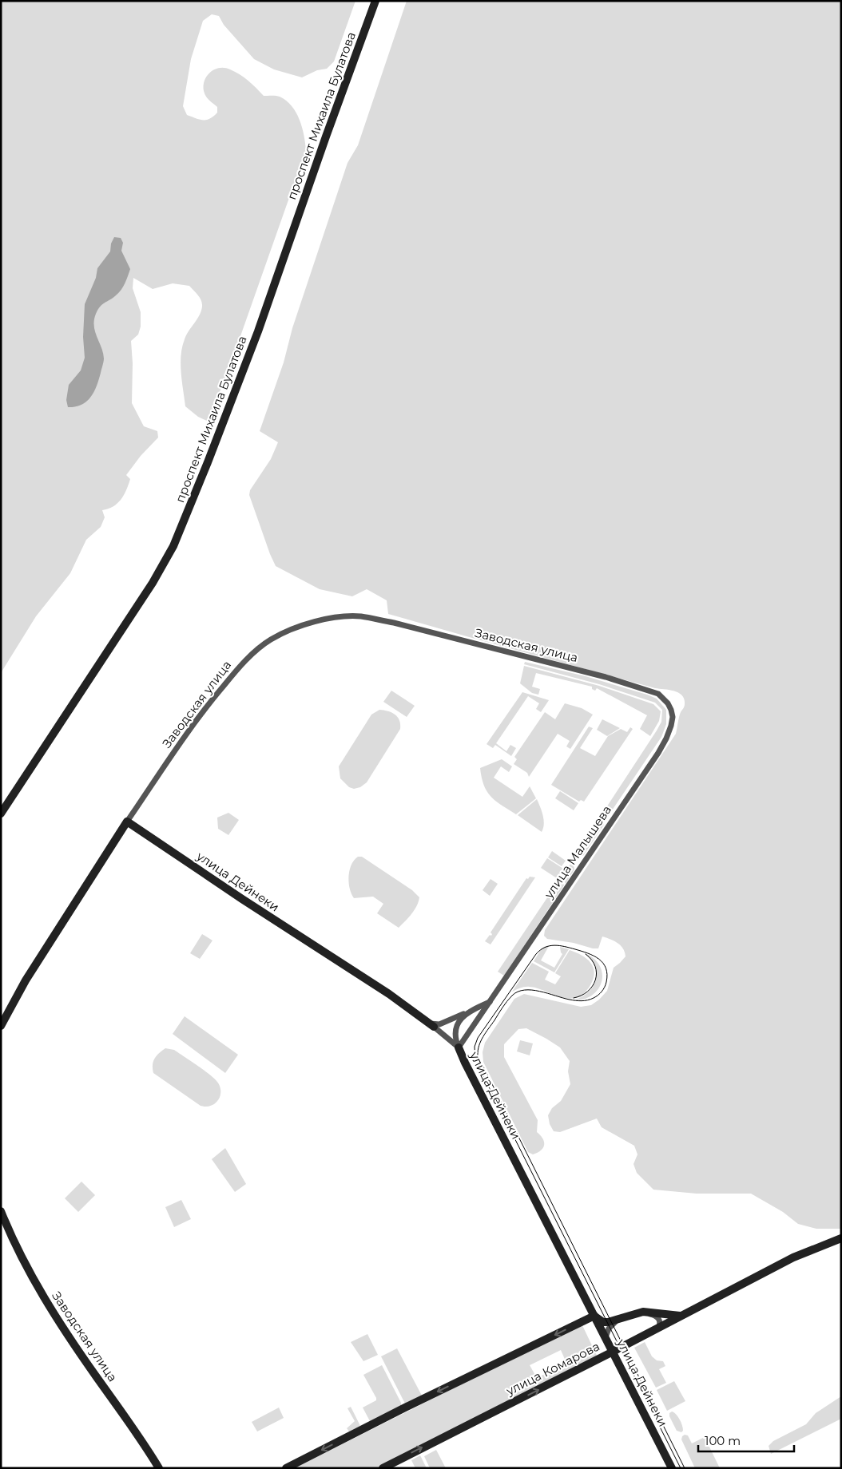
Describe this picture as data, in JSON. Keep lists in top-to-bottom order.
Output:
{
  "streets": {
    "street": [
      "проспект Михаила Булатова",
      "Заводская улица",
      "улица Малышева",
      "улица Дейнеки",
      "улица Комарова"
    ]
  },
  "crossings": [
    ["Заводская улица", "улица Малышева"],
    ["Заводская улица", "улица Дейнеки"],
    ["улица Малышева", "улица Дейнеки"],
    ["улица Дейнеки", "улица Комарова"]
  ],
  "scale_bar": "100 m"
}
